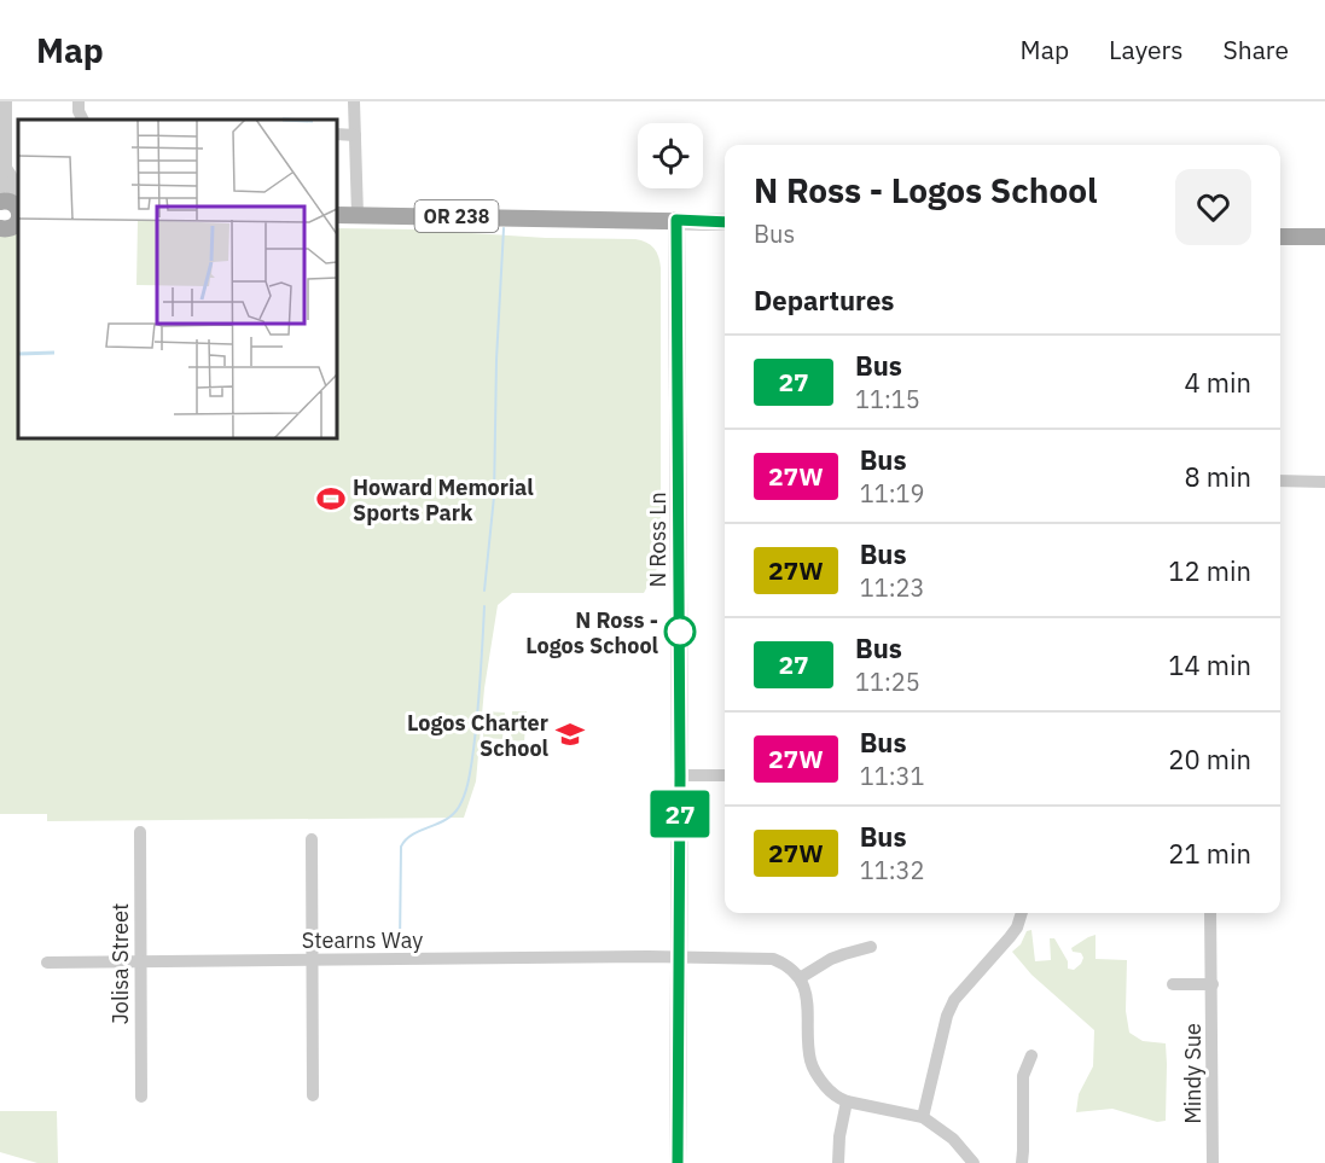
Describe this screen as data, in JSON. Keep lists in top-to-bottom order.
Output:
{
  "streets": {
    "main road": ["OR 238", "N Ross Ln"],
    "street": ["Stearns Way", "Jolisa Street", "Mindy Sue"]
  },
  "crossings": [
    ["OR 238", "N Ross Ln"],
    ["N Ross Ln", "Stearns Way"],
    ["Stearns Way", "Jolisa Street"]
  ],
  "places": {
    "sports": ["Howard Memorial Sports Park"],
    "other": ["N Ross - Logos School"],
    "school or university": ["Logos Charter School"]
  },
  "lines": ["bus line 27"],
  "page": {
    "header": "Map",
    "nav": ["Map", "Layers", "Share"],
    "on_map": "27",
    "heading": [
      ["N Ross - Logos School", "Bus"],
      "Departures"
    ],
    "list": [
      {
        "mark": "27",
        "name": "Bus",
        "note": "11:15",
        "value": "4 min"
      },
      {
        "mark": "27W",
        "name": "Bus",
        "note": "11:19",
        "value": "8 min"
      },
      {
        "mark": "27W",
        "name": "Bus",
        "note": "11:23",
        "value": "12 min"
      },
      {
        "mark": "27",
        "name": "Bus",
        "note": "11:25",
        "value": "14 min"
      },
      {
        "mark": "27W",
        "name": "Bus",
        "note": "11:31",
        "value": "20 min"
      },
      {
        "mark": "27W",
        "name": "Bus",
        "note": "11:32",
        "value": "21 min"
      }
    ]
  }
}
